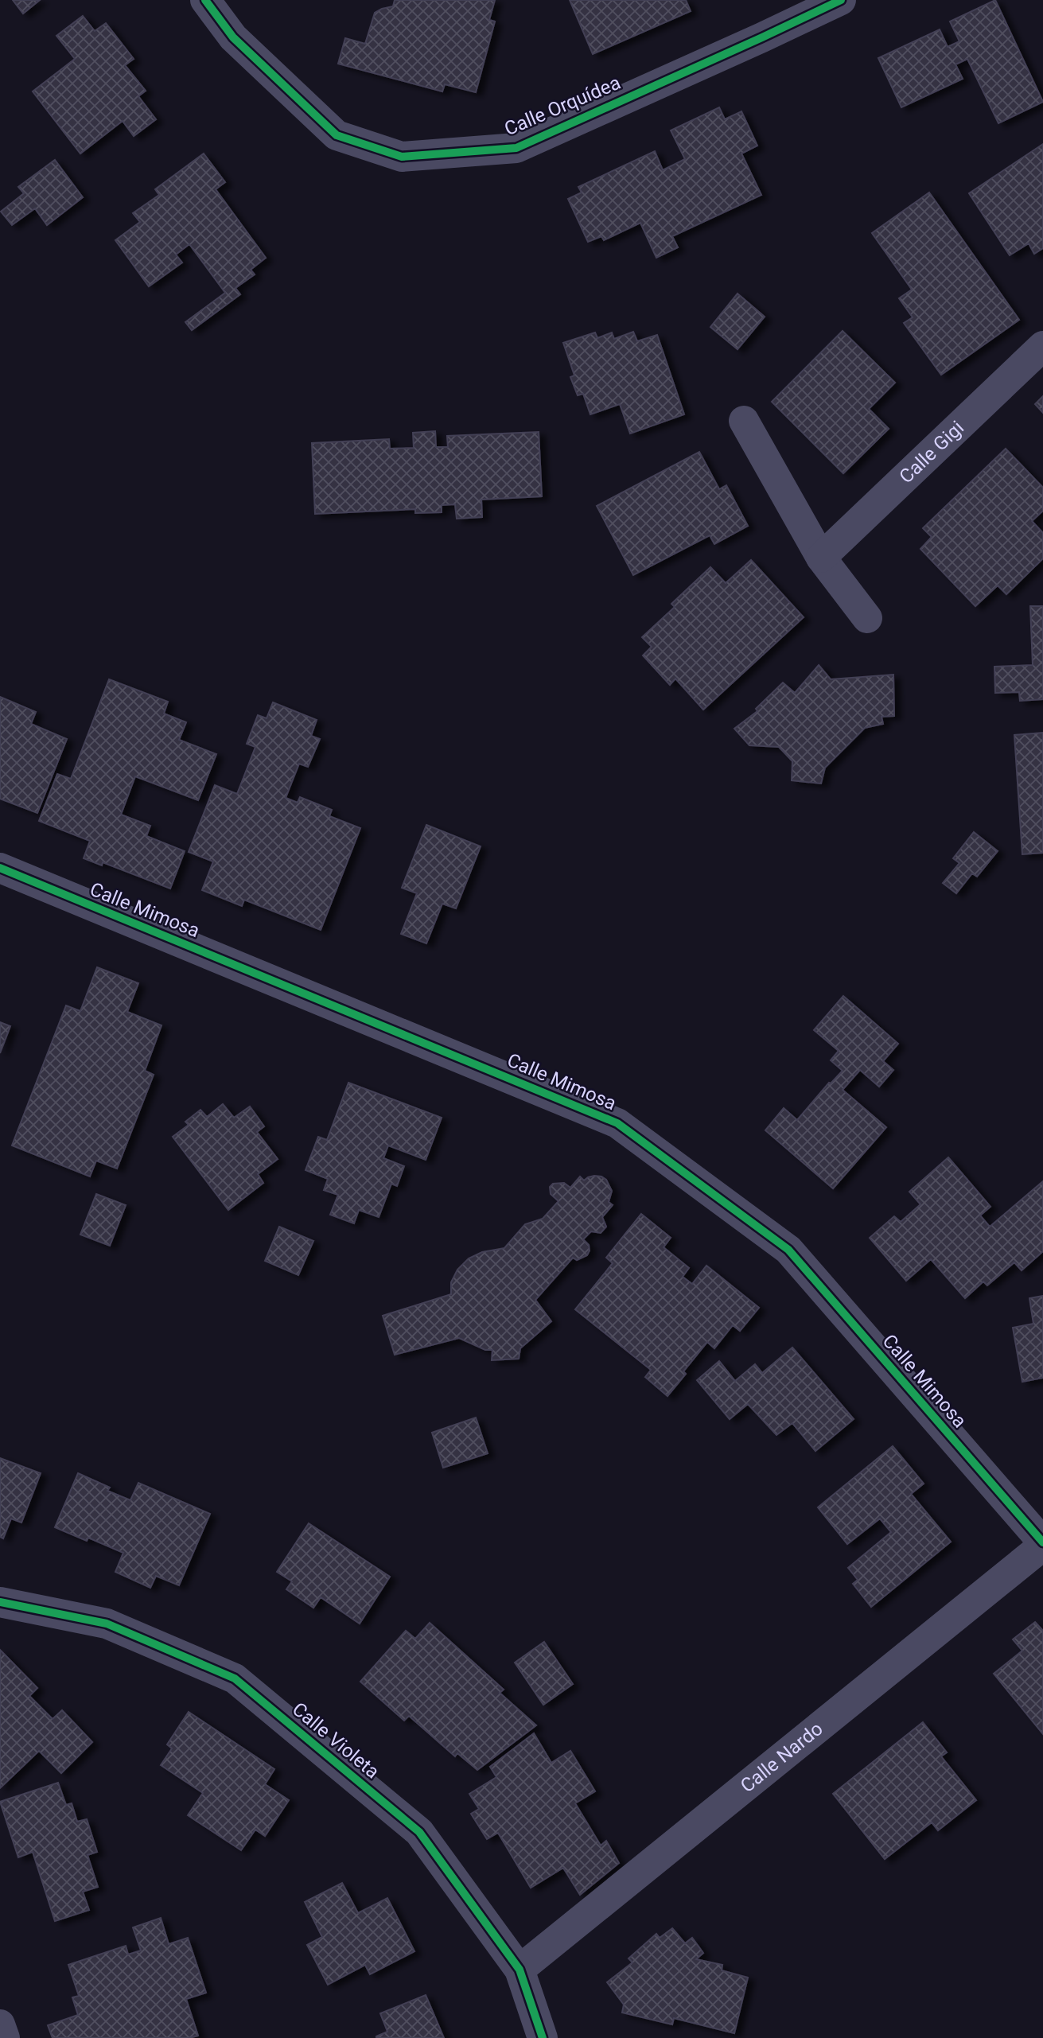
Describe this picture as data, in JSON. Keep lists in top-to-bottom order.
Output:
{
  "streets": {
    "street": [
      "Calle Orquídea",
      "Calle Gigi",
      "Calle Mimosa",
      "Calle Violeta",
      "Calle Nardo"
    ]
  },
  "crossings": [
    ["Calle Mimosa", "Calle Nardo"],
    ["Calle Violeta", "Calle Nardo"]
  ]
}
